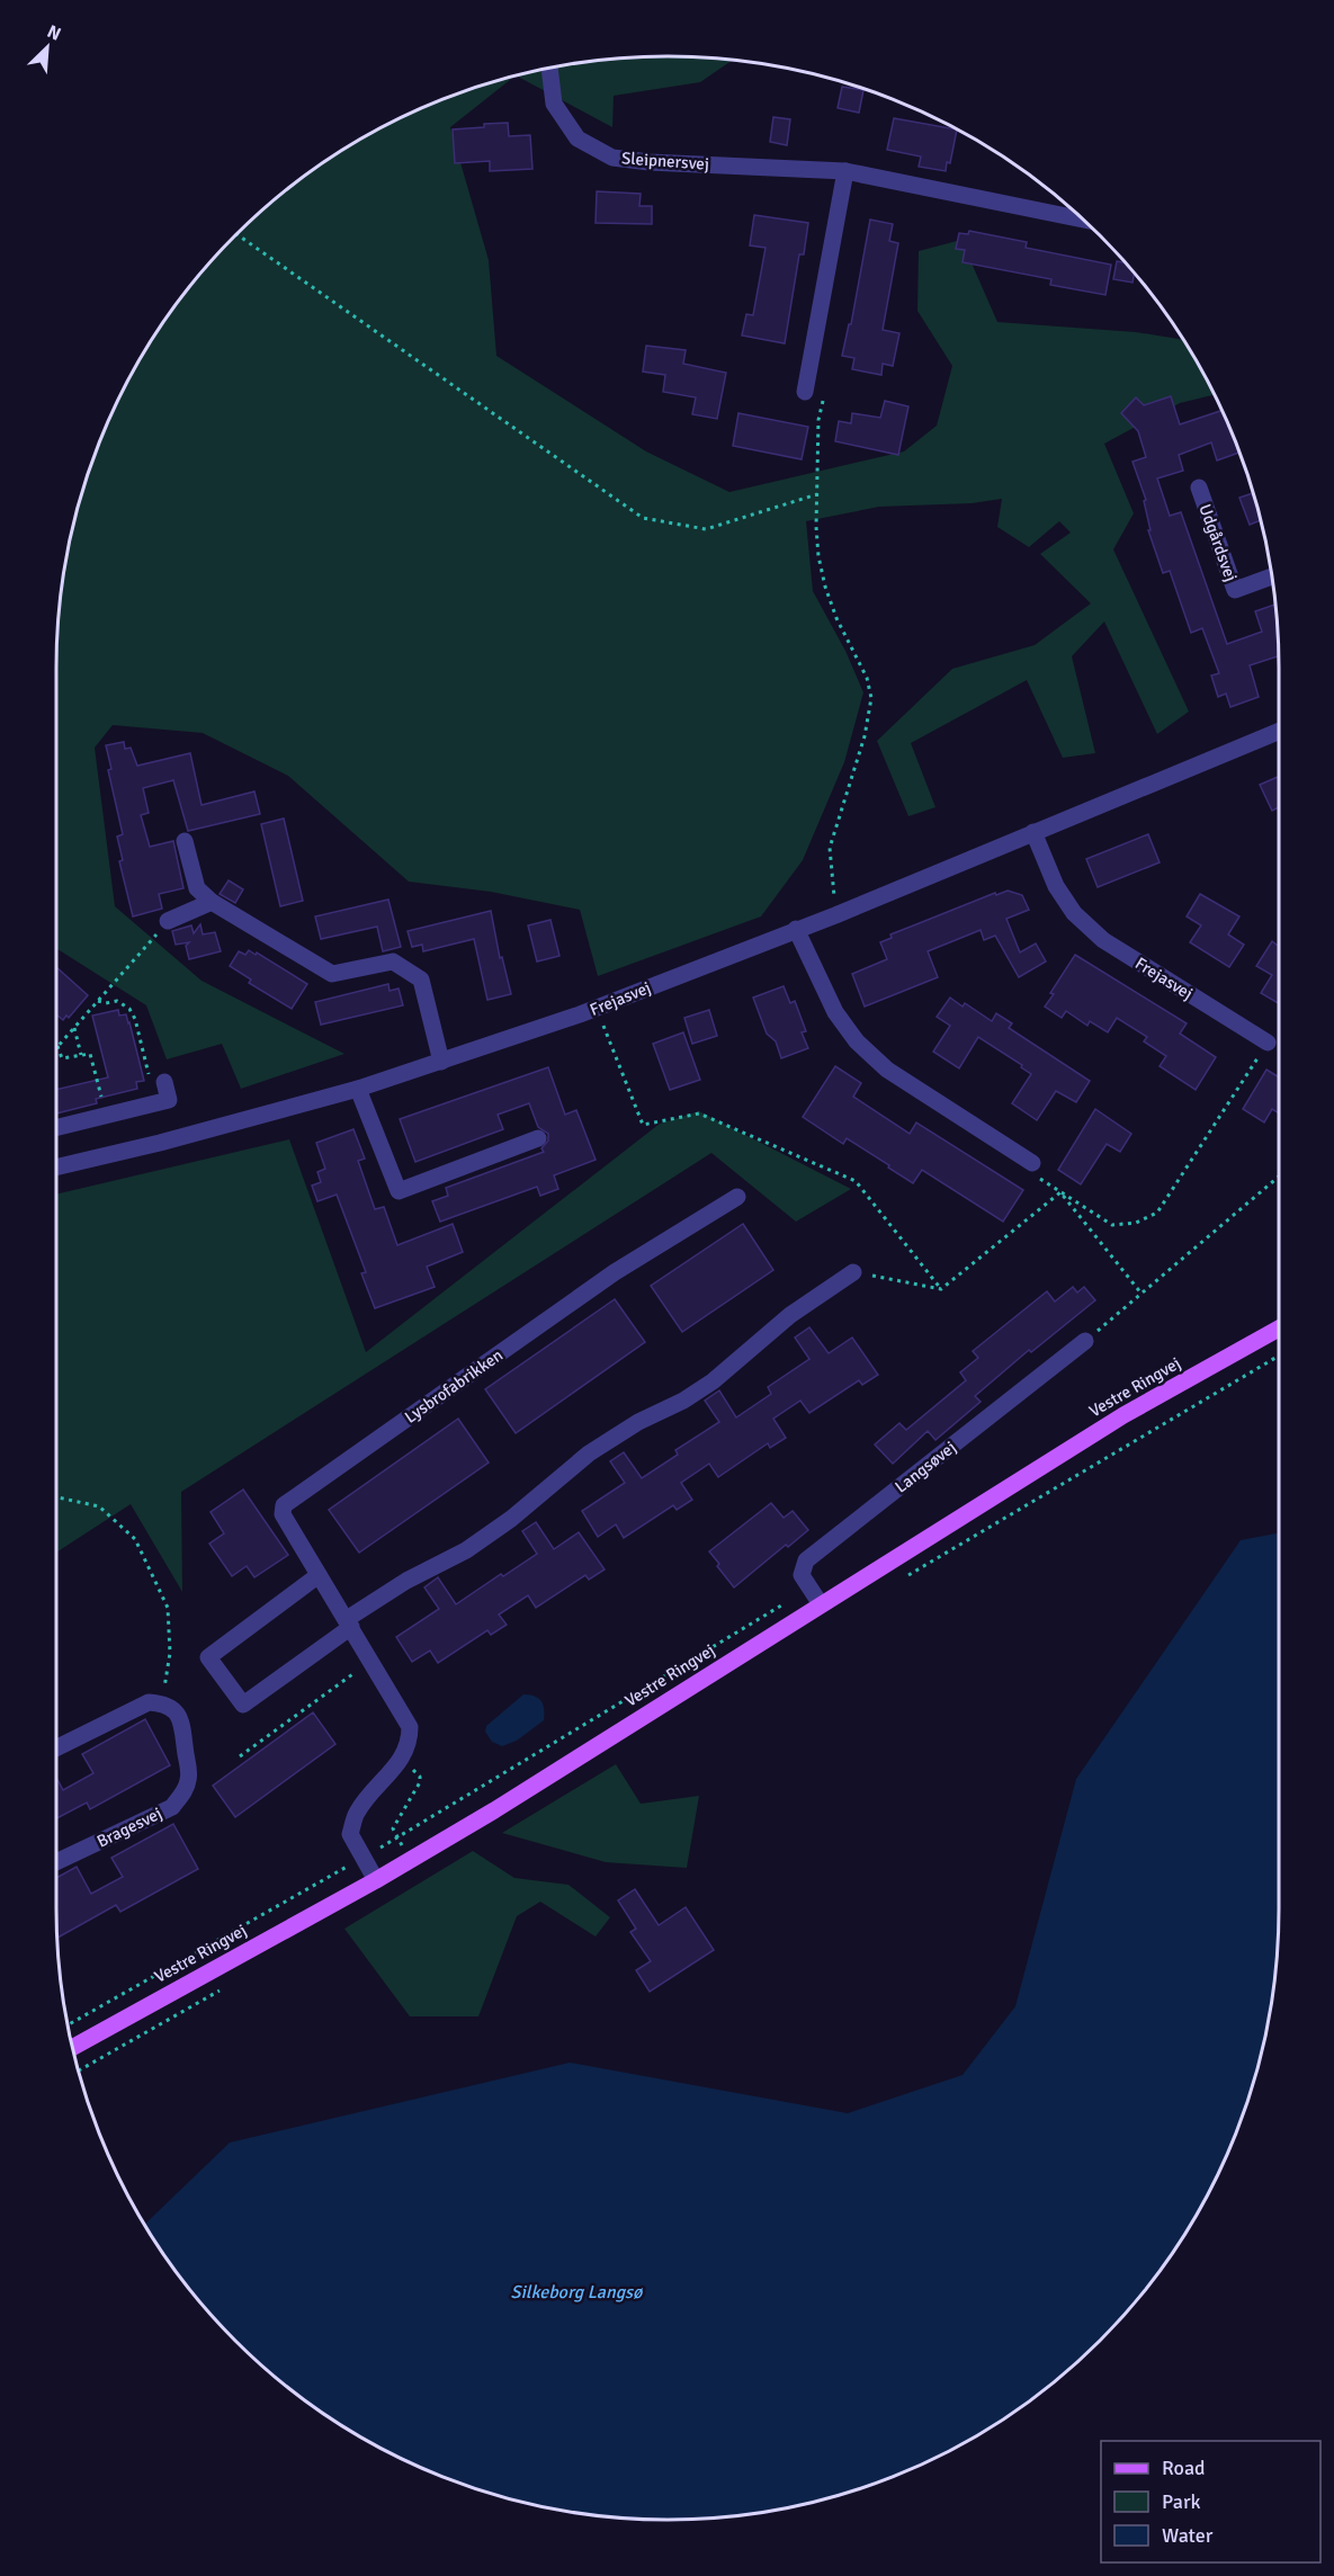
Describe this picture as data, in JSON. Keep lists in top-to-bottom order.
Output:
{
  "streets": {
    "main road": ["Vestre Ringvej"],
    "street": [
      "Sleipnersvej",
      "Udgårdsvej",
      "Frejasvej",
      "Lysbrofabrikken",
      "Langsøvej",
      "Bragesvej"
    ]
  },
  "crossings": [
    ["Lysbrofabrikken", "Vestre Ringvej"]
  ],
  "water": ["Silkeborg Langsø"],
  "legend": ["Road", "Park", "Water"],
  "north": "top right"
}
